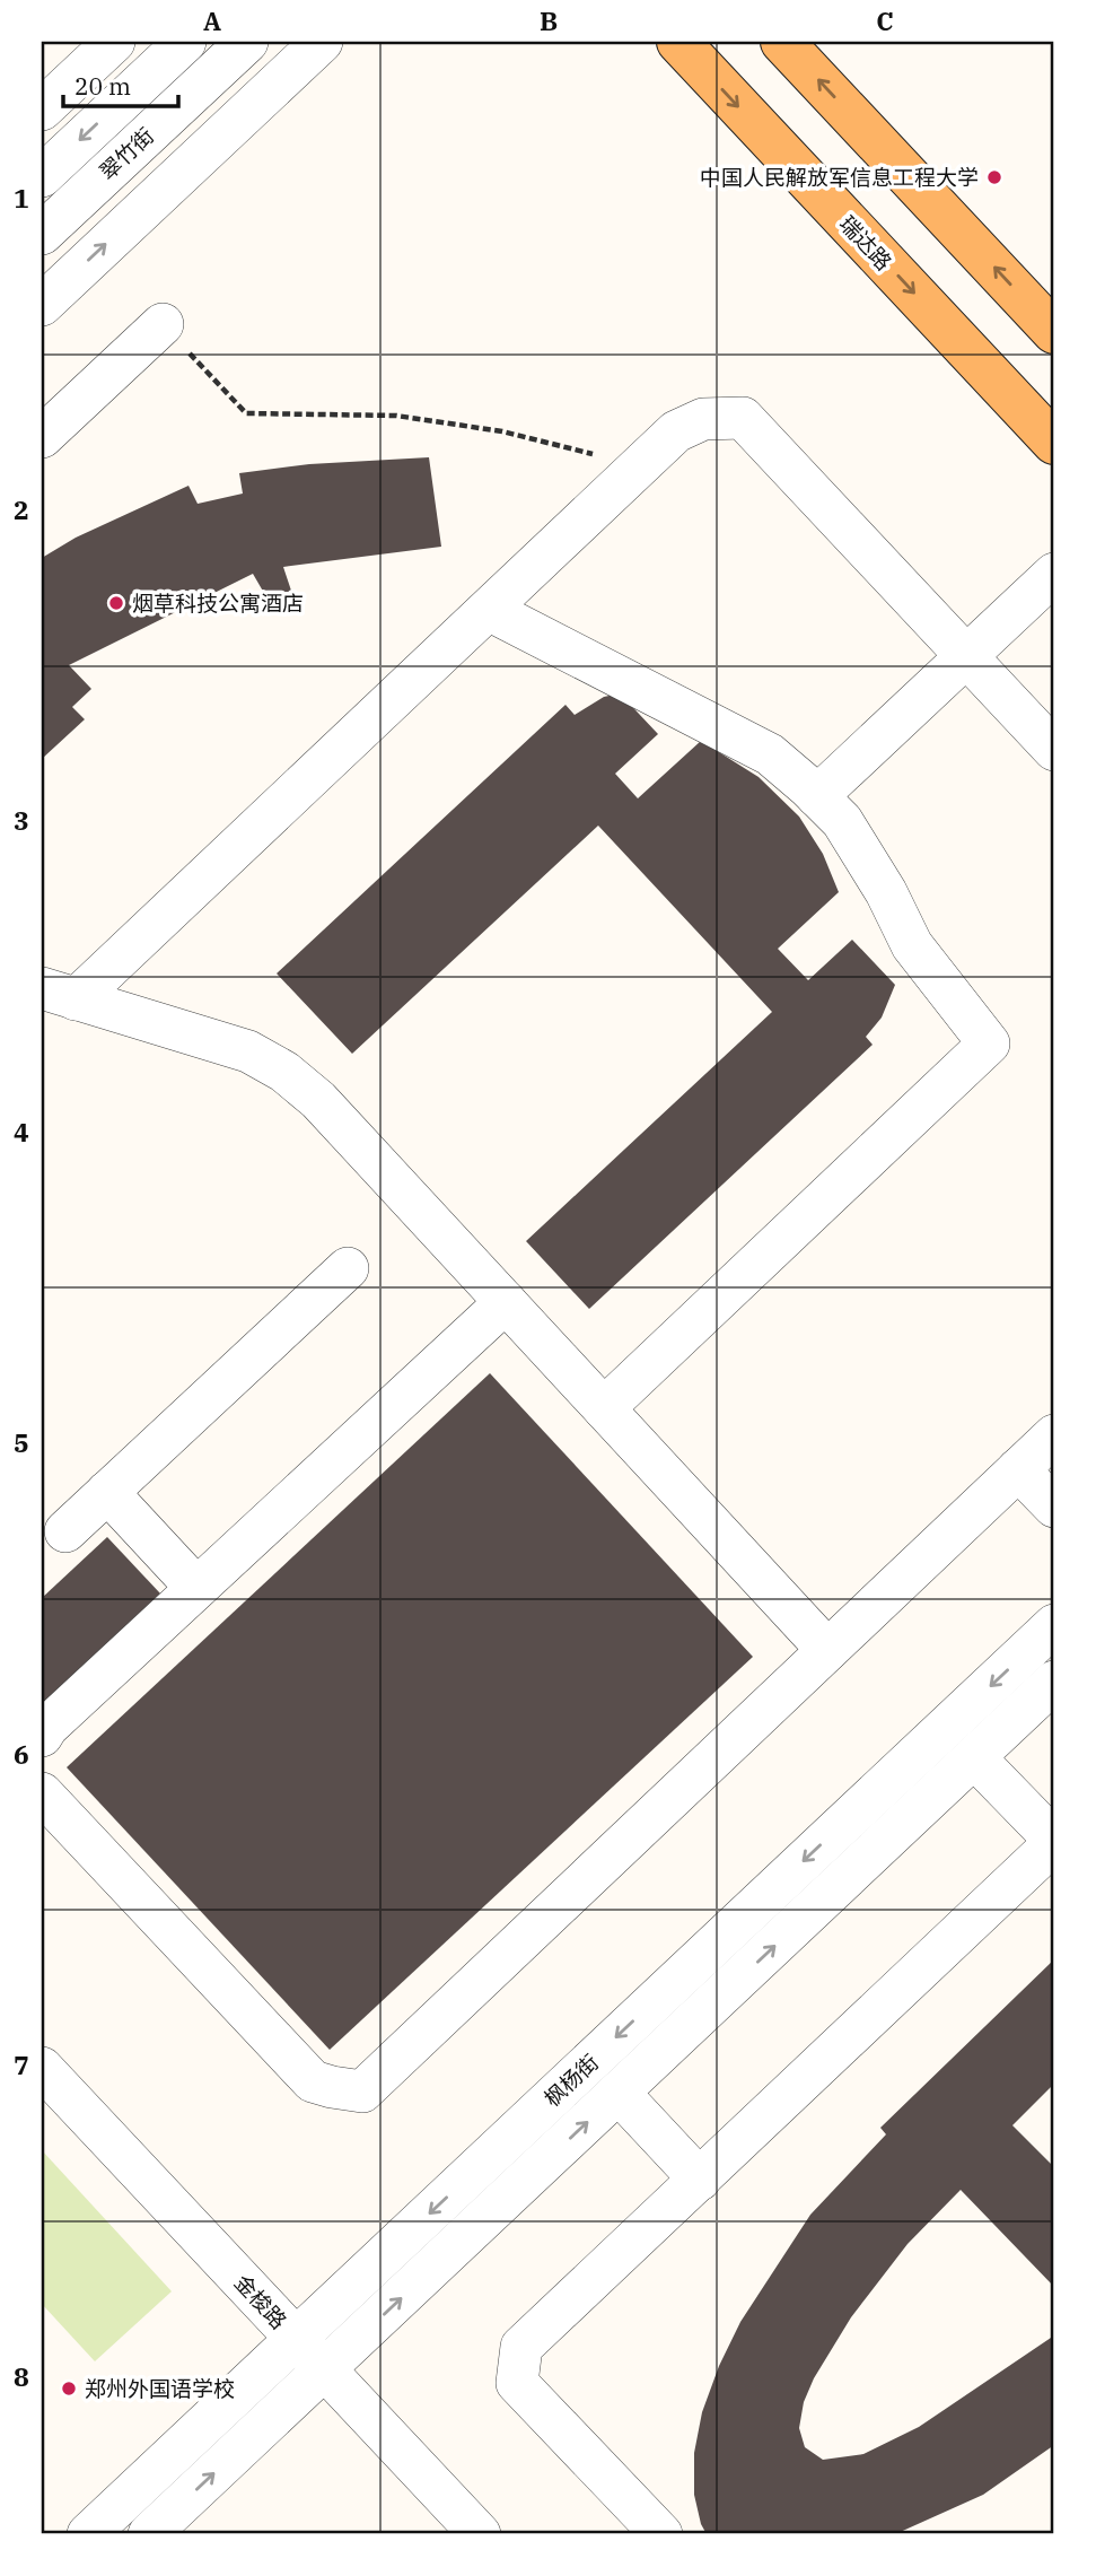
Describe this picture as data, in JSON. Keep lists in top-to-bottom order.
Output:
{
  "streets": {
    "main road": ["瑞达路"],
    "street": ["翠竹街", "枫杨街", "金梭路"]
  },
  "crossings": [
    ["枫杨街", "金梭路"]
  ],
  "places": ["中国人民解放军信息工程大学", "烟草科技公寓酒店", "郑州外国语学校"],
  "scale_bar": "20 m",
  "grid": {
    "columns": ["A", "B", "C"],
    "rows": [
      "1",
      "2",
      "3",
      "4",
      "5",
      "6",
      "7",
      "8"
    ]
  }
}
